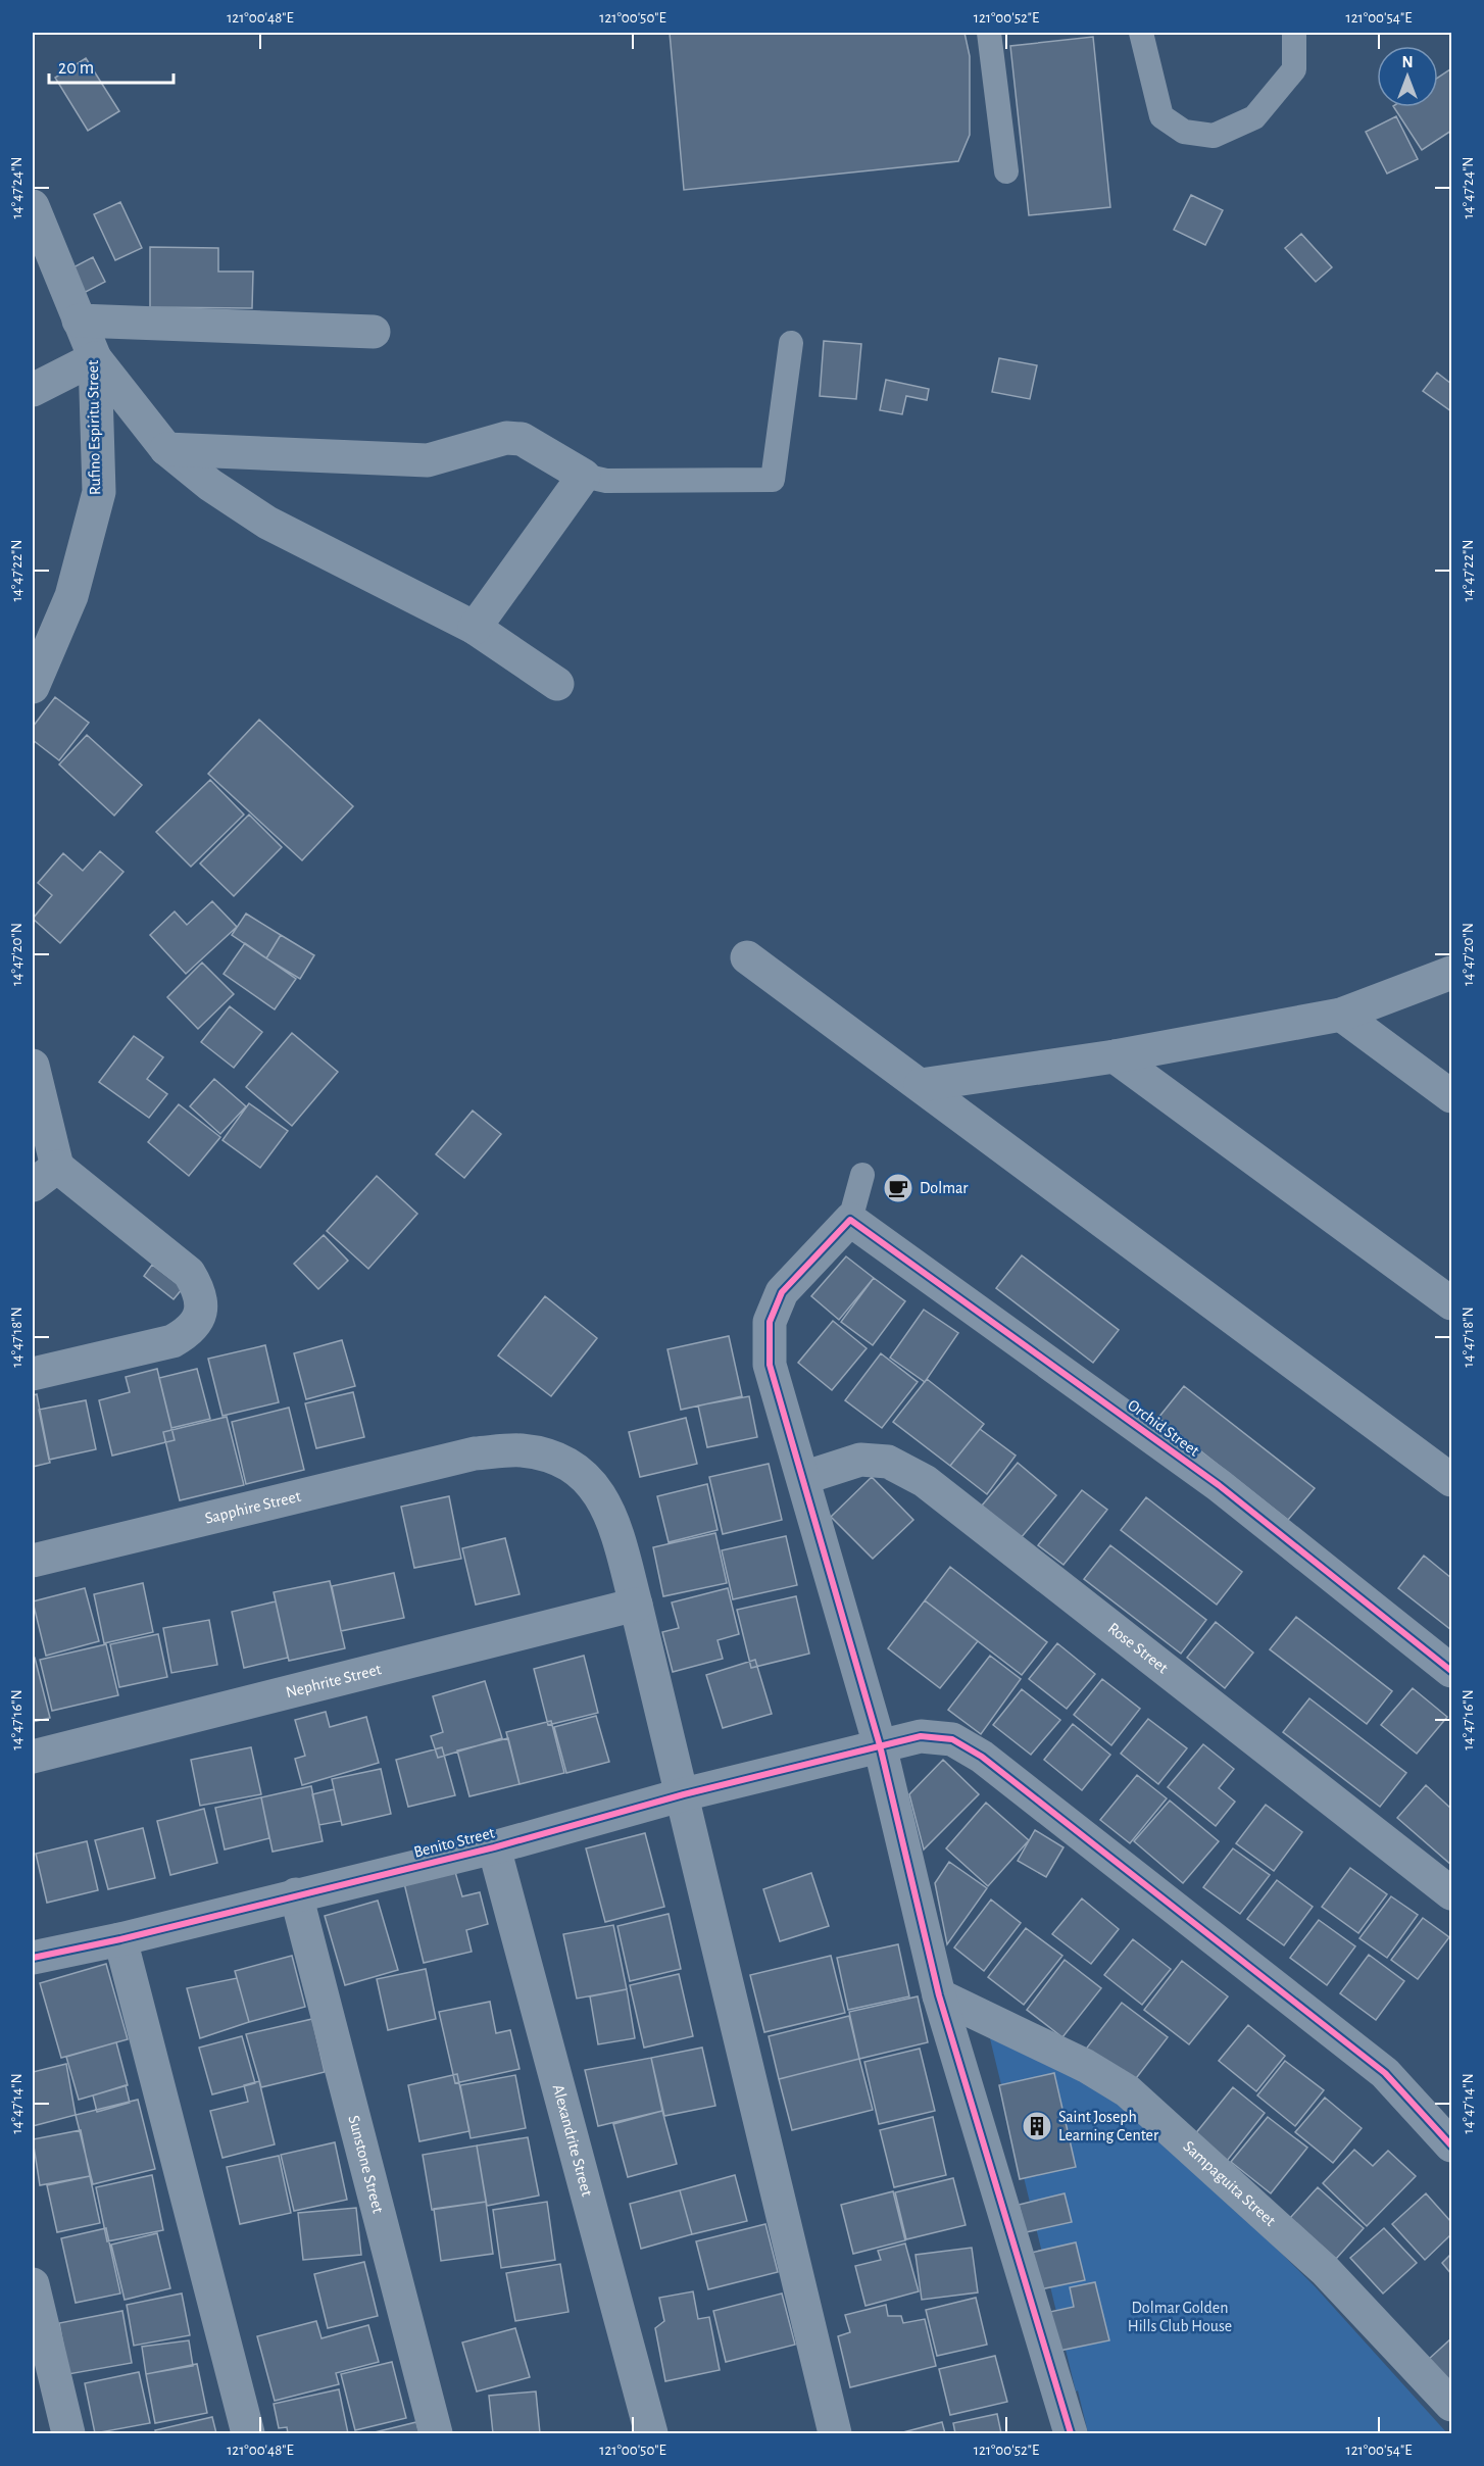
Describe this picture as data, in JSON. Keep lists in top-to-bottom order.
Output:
{
  "streets": {
    "street": [
      "Rufino Espiritu Street",
      "Orchid Street",
      "Sapphire Street",
      "Rose Street",
      "Nephrite Street",
      "Benito Street",
      "Alexandrite Street",
      "Sunstone Street",
      "Sampaguita Street"
    ]
  },
  "crossings": [
    ["Sapphire Street", "Nephrite Street"],
    ["Sapphire Street", "Benito Street"],
    ["Benito Street", "Alexandrite Street"],
    ["Benito Street", "Sunstone Street"]
  ],
  "parks": ["Dolmar Golden Hills Club House"],
  "places": {
    "cafe": ["Dolmar"],
    "building": ["Saint Joseph Learning Center"]
  },
  "scale_bar": "20 m",
  "north": "top",
  "coordinates": [
    "121°00'48\"E",
    "121°00'50\"E",
    "121°00'52\"E",
    "121°00'54\"E",
    "14°47'24\"N",
    "14°47'22\"N",
    "14°47'20\"N",
    "14°47'18\"N",
    "14°47'16\"N",
    "14°47'14\"N"
  ]
}
